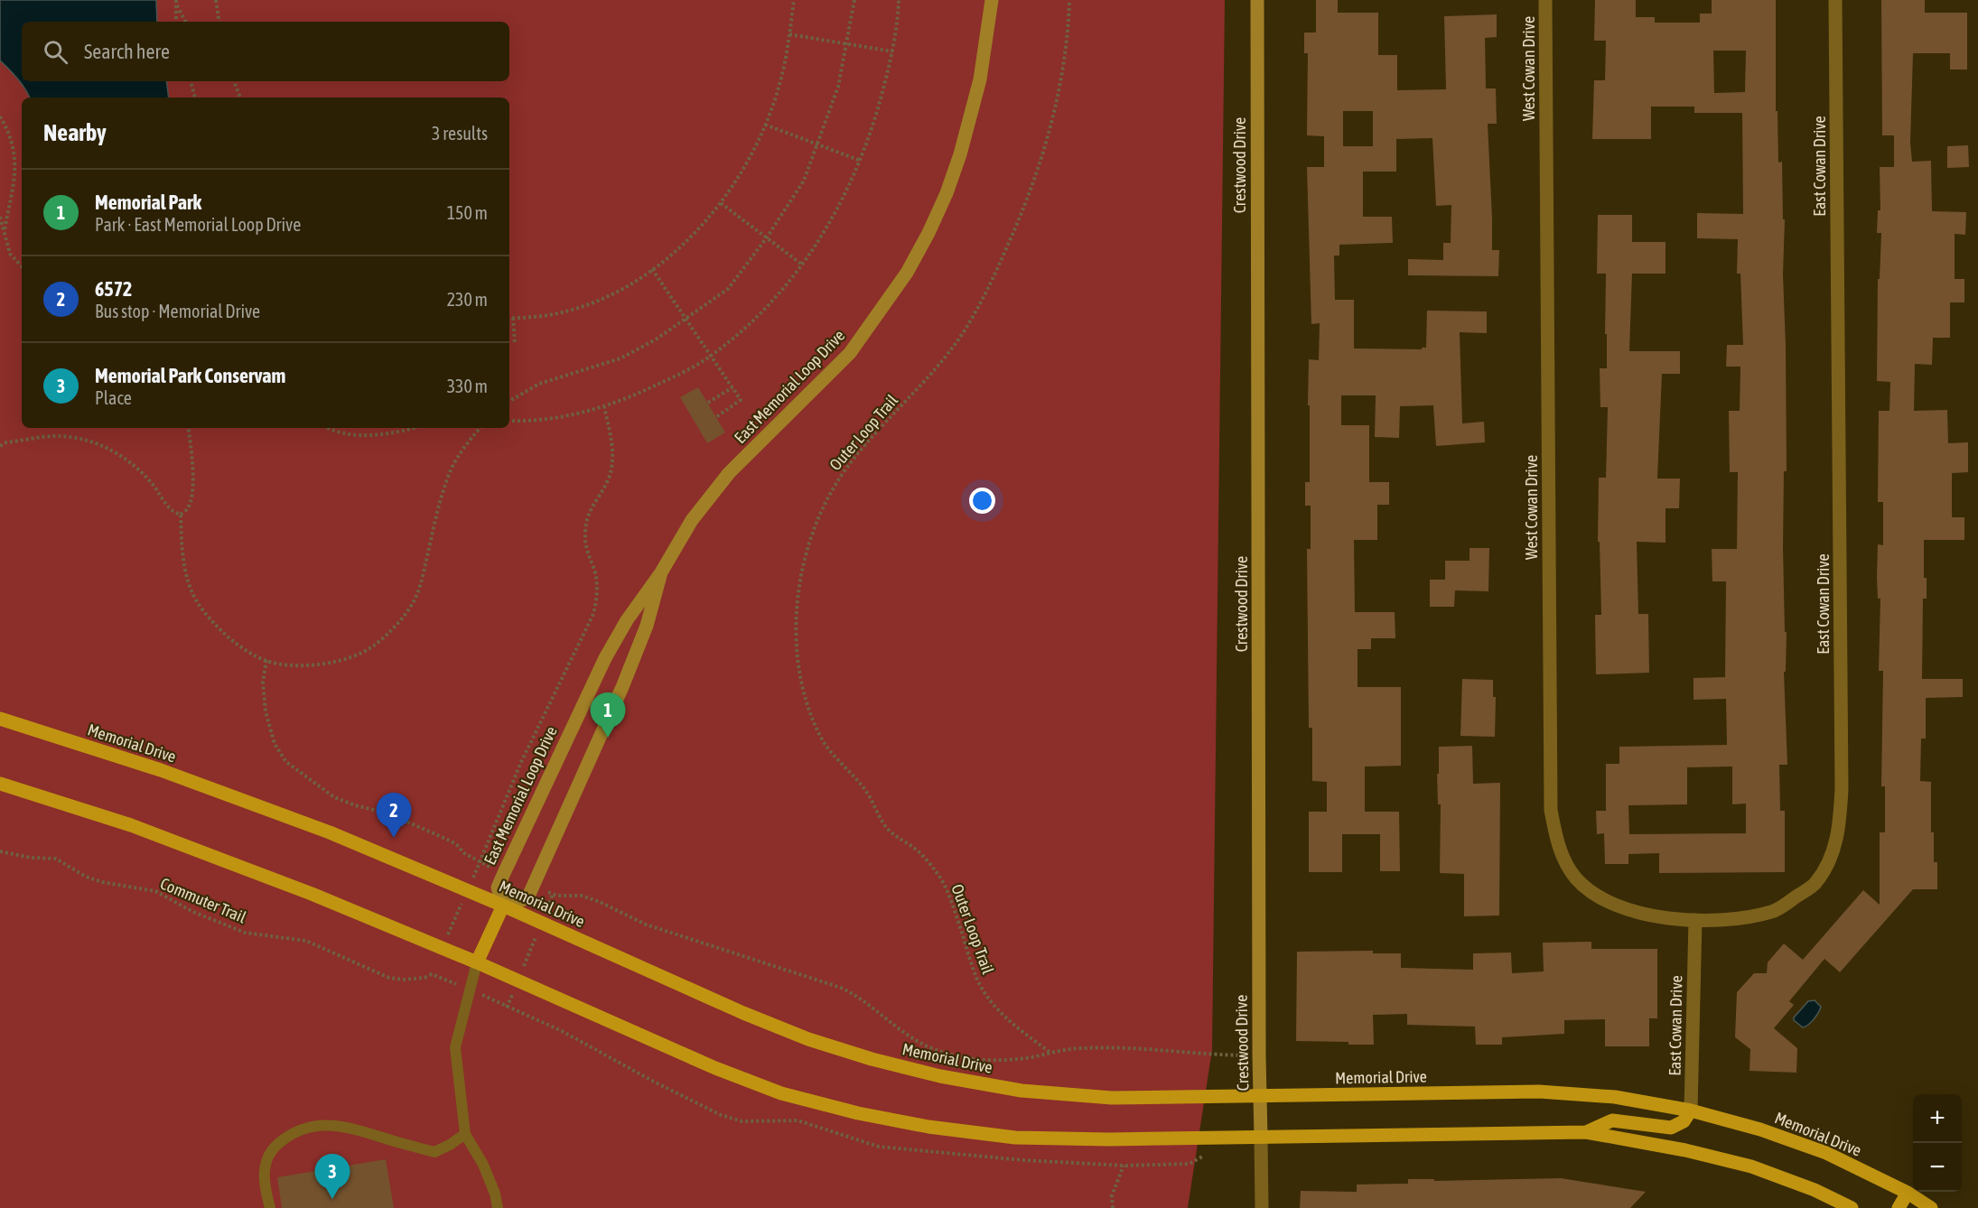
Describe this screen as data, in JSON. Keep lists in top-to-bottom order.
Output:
{
  "streets": {
    "main road": ["Memorial Drive"],
    "street": [
      "West Cowan Drive",
      "Crestwood Drive",
      "East Cowan Drive",
      "East Memorial Loop Drive"
    ],
    "path": ["Outer Loop Trail", "Commuter Trail"]
  },
  "crossings": [
    ["West Cowan Drive", "East Cowan Drive"],
    ["Crestwood Drive", "Memorial Drive"],
    ["East Cowan Drive", "Memorial Drive"],
    ["East Memorial Loop Drive", "Memorial Drive"]
  ],
  "page": {
    "search": "Search here",
    "heading": ["Nearby", "3 results"],
    "list": [
      {
        "mark": "1",
        "name": "Memorial Park",
        "note": "Park · East Memorial Loop Drive",
        "value": "150 m"
      },
      {
        "mark": "2",
        "name": "6572",
        "note": "Bus stop · Memorial Drive",
        "value": "230 m"
      },
      {
        "mark": "3",
        "name": "Memorial Park Conservam",
        "note": "Place",
        "value": "330 m"
      }
    ],
    "pins": ["1", "2", "3"],
    "map_buttons": ["+", "−"]
  }
}
